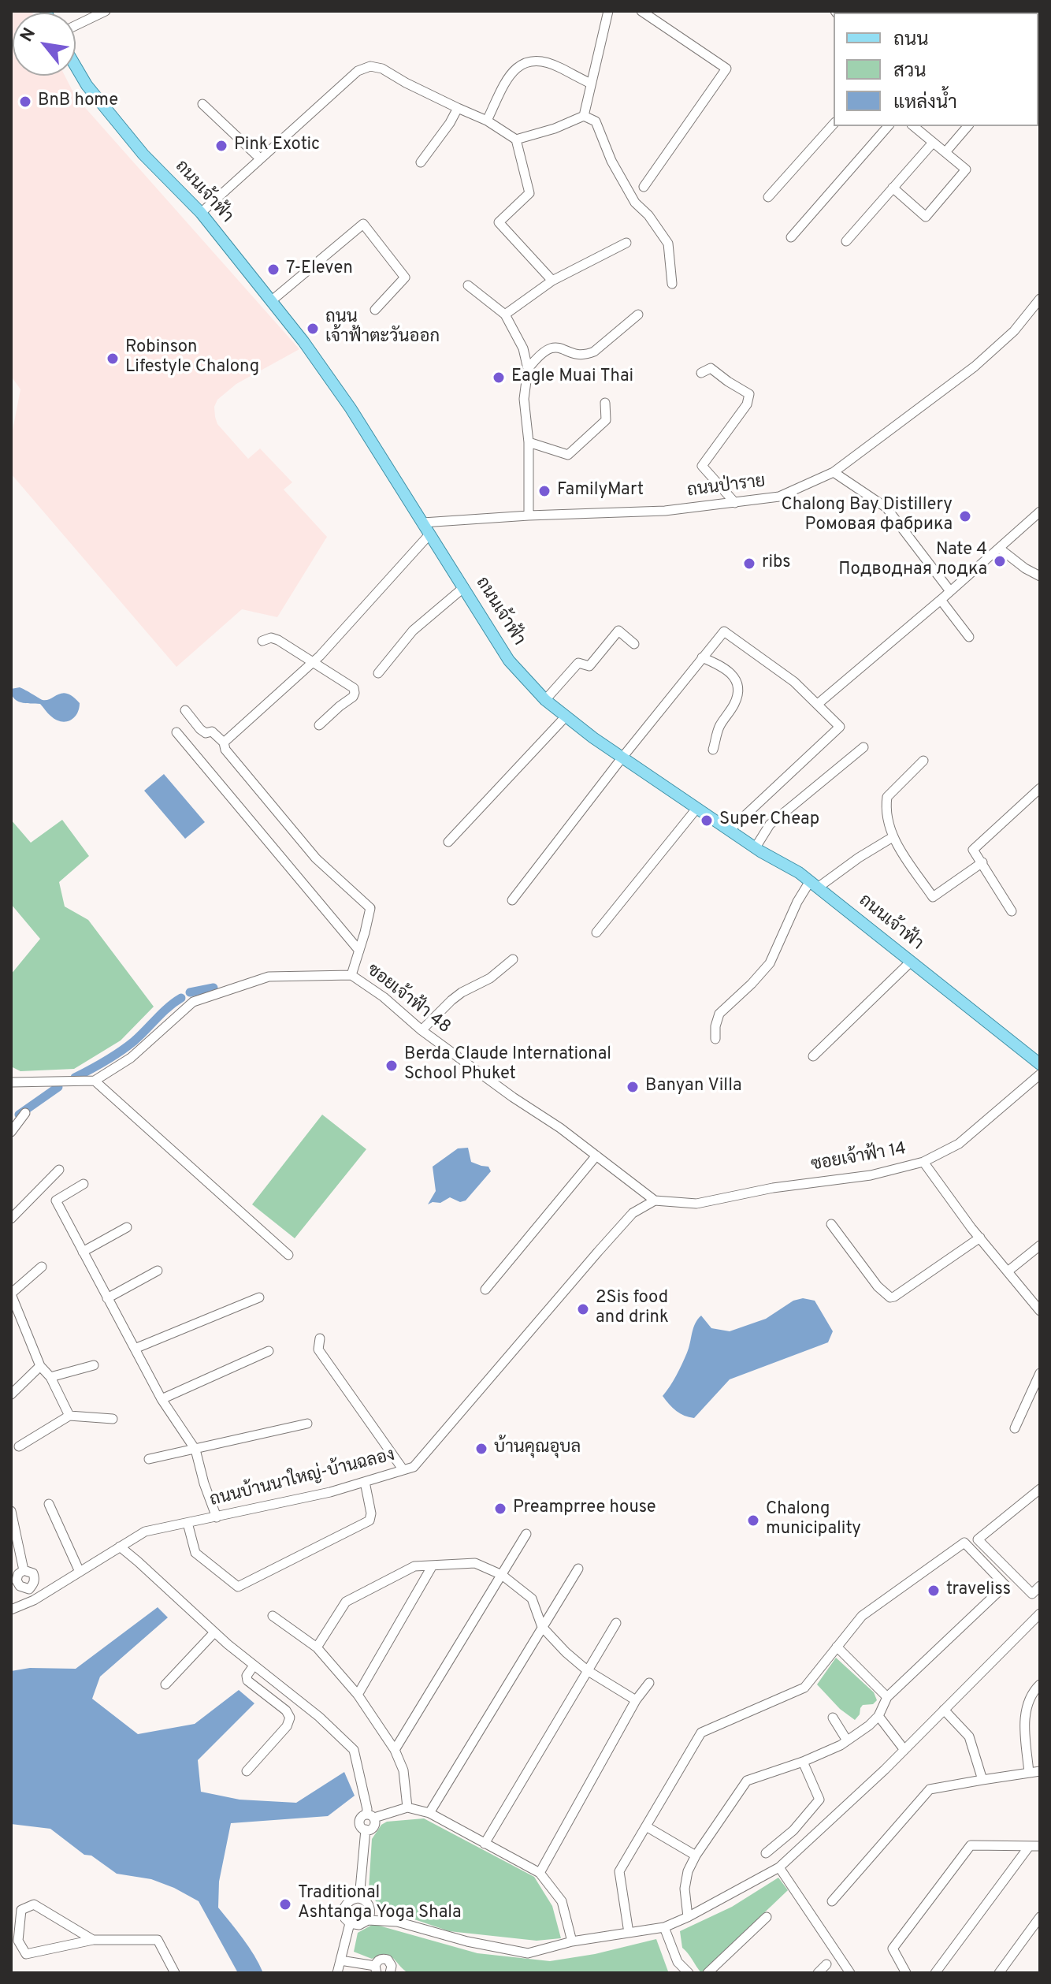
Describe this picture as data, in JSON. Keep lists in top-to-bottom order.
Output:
{
  "streets": {
    "main road": ["ถนนเจ้าฟ้า"],
    "street": [
      "ถนนป่าราย",
      "ซอยเจ้าฟ้า 48",
      "ซอยเจ้าฟ้า 14",
      "ถนนบ้านนาใหญ่-บ้านฉลอง"
    ]
  },
  "crossings": [
    ["ถนนเจ้าฟ้า", "ถนนป่าราย"],
    ["ซอยเจ้าฟ้า 48", "ซอยเจ้าฟ้า 14"],
    ["ซอยเจ้าฟ้า 48", "ถนนบ้านนาใหญ่-บ้านฉลอง"],
    ["ซอยเจ้าฟ้า 14", "ถนนบ้านนาใหญ่-บ้านฉลอง"]
  ],
  "places": [
    "BnB home",
    "Pink Exotic",
    "7-Eleven",
    "ถนน เจ้าฟ้าตะวันออก",
    "Robinson Lifestyle Chalong",
    "Eagle Muai Thai",
    "FamilyMart",
    "Chalong Bay Distillery Ромовая фабрика",
    "Nate 4 Подводная лодка",
    "ribs",
    "Super Cheap",
    "Berda Claude International School Phuket",
    "Banyan Villa",
    "2Sis food and drink",
    "บ้านคุณอุบล",
    "Preamprree house",
    "Chalong municipality",
    "traveliss",
    "Traditional Ashtanga Yoga Shala"
  ],
  "legend": ["ถนน", "สวน", "แหล่งน้ำ"],
  "north": "top left"
}
